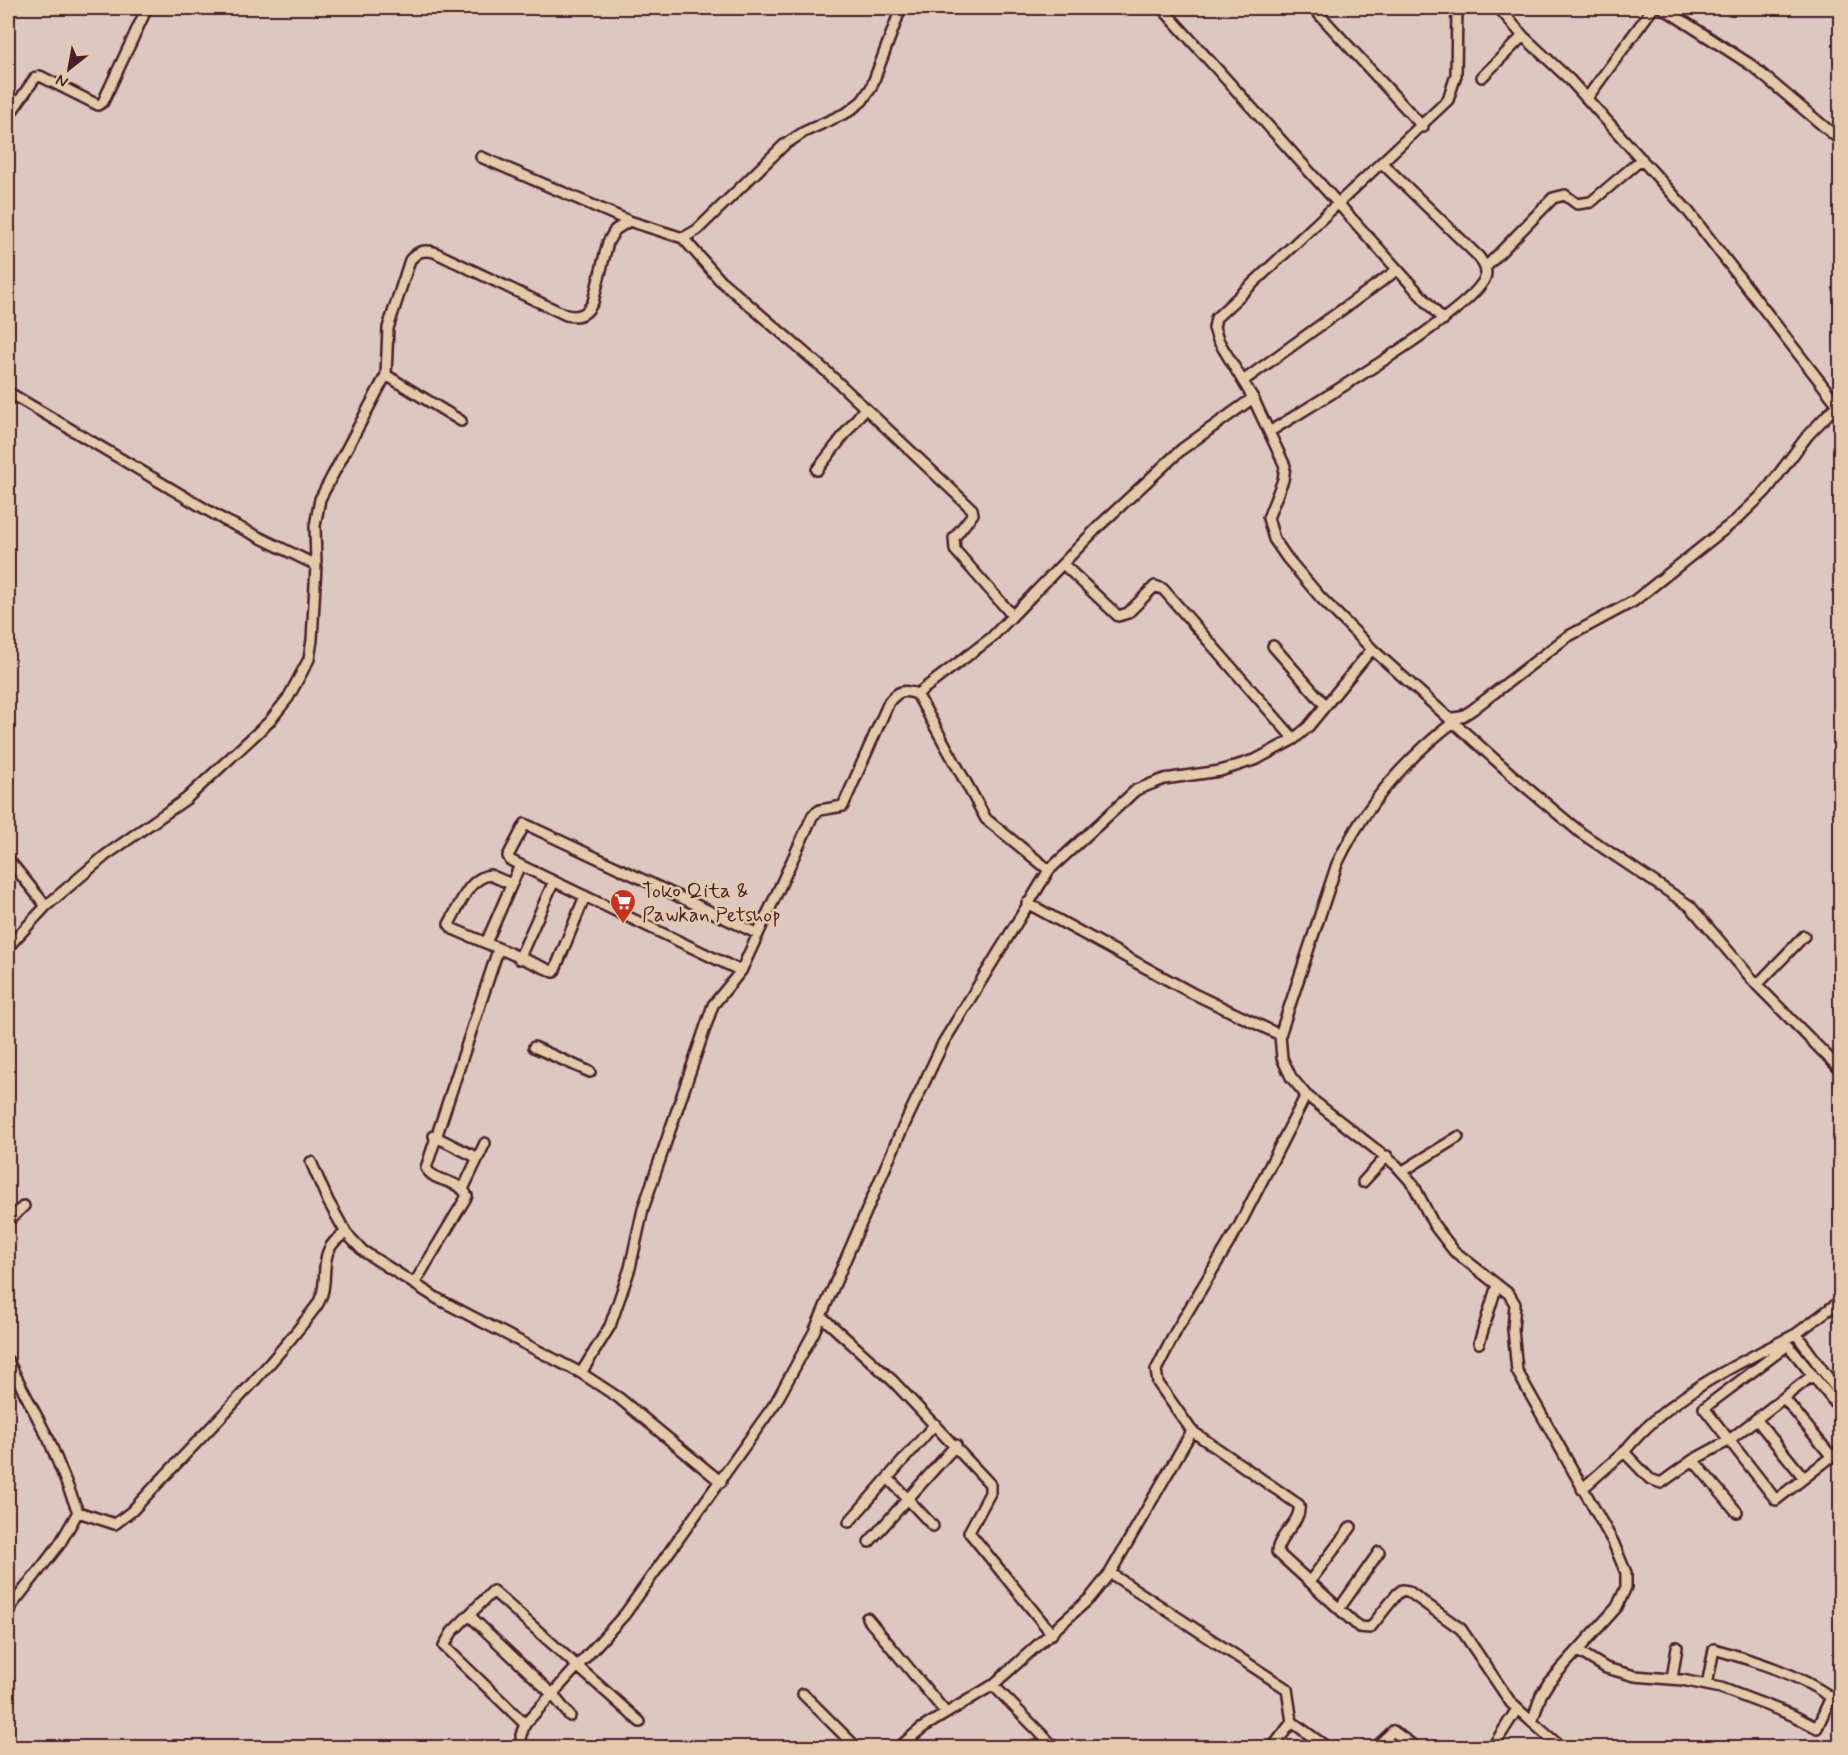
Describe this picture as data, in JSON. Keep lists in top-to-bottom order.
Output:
{
  "places": {
    "supermarket": ["Toko Qita & Pawkan Petshop"]
  },
  "north": "bottom left"
}
